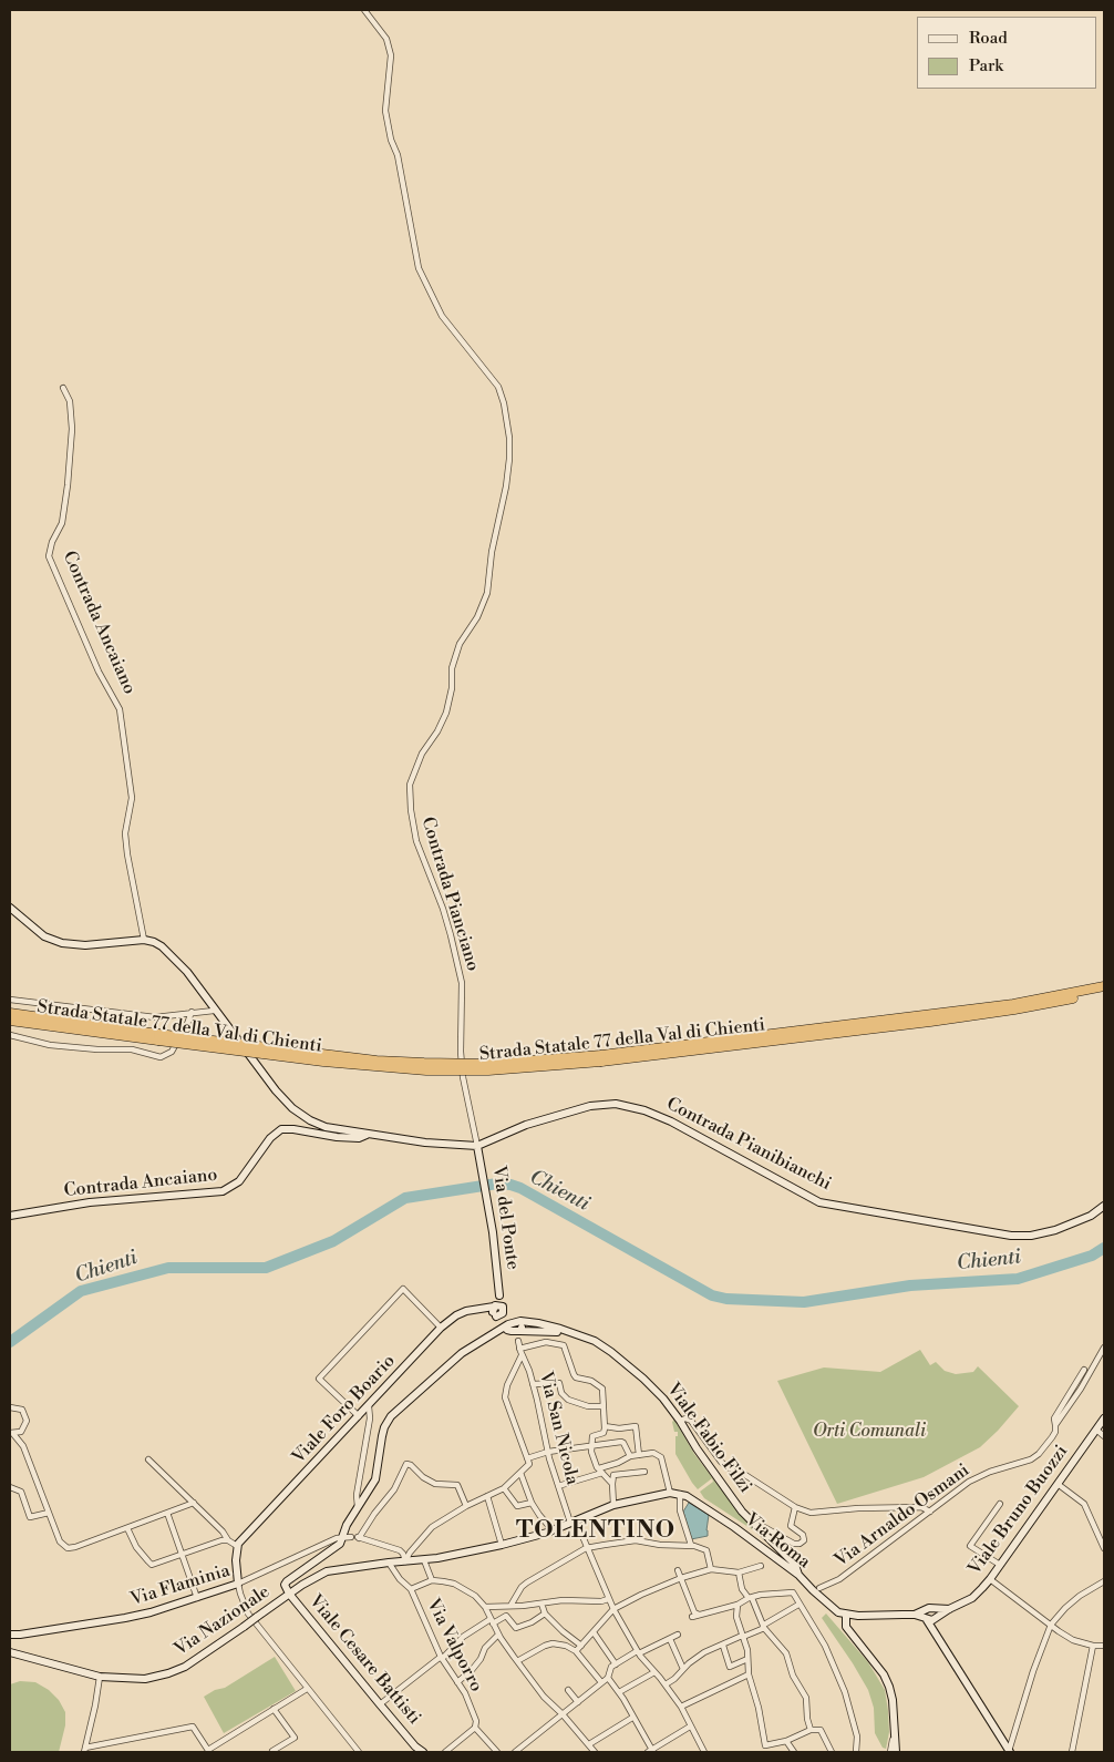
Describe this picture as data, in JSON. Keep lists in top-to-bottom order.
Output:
{
  "streets": {
    "highway": ["Strada Statale 77 della Val di Chienti"],
    "street": [
      "Contrada Ancaiano",
      "Contrada Pianciano",
      "Contrada Pianibianchi",
      "Via del Ponte",
      "Viale Foro Boario",
      "Via San Nicola",
      "Viale Fabio Filzi",
      "Viale Bruno Buozzi",
      "Via Arnaldo Osmani",
      "Via Roma",
      "Via Flaminia",
      "Via Nazionale",
      "Via Valporro",
      "Viale Cesare Battisti"
    ]
  },
  "crossings": [
    ["Contrada Ancaiano", "Contrada Pianciano"],
    ["Contrada Ancaiano", "Contrada Pianibianchi"],
    ["Contrada Ancaiano", "Via del Ponte"],
    ["Contrada Pianciano", "Contrada Pianibianchi"],
    ["Contrada Pianciano", "Via del Ponte"],
    ["Contrada Pianibianchi", "Via del Ponte"],
    ["Via del Ponte", "Viale Foro Boario"],
    ["Via del Ponte", "Viale Fabio Filzi"],
    ["Via San Nicola", "Viale Fabio Filzi"],
    ["Via San Nicola", "Via Roma"],
    ["Viale Fabio Filzi", "Via Roma"],
    ["Via Roma", "Via Nazionale"],
    ["Via Flaminia", "Via Nazionale"],
    ["Via Nazionale", "Via Valporro"],
    ["Via Nazionale", "Viale Cesare Battisti"]
  ],
  "districts": ["TOLENTINO"],
  "water": ["Chienti"],
  "parks": ["Orti Comunali"],
  "legend": ["Road", "Park"]
}
